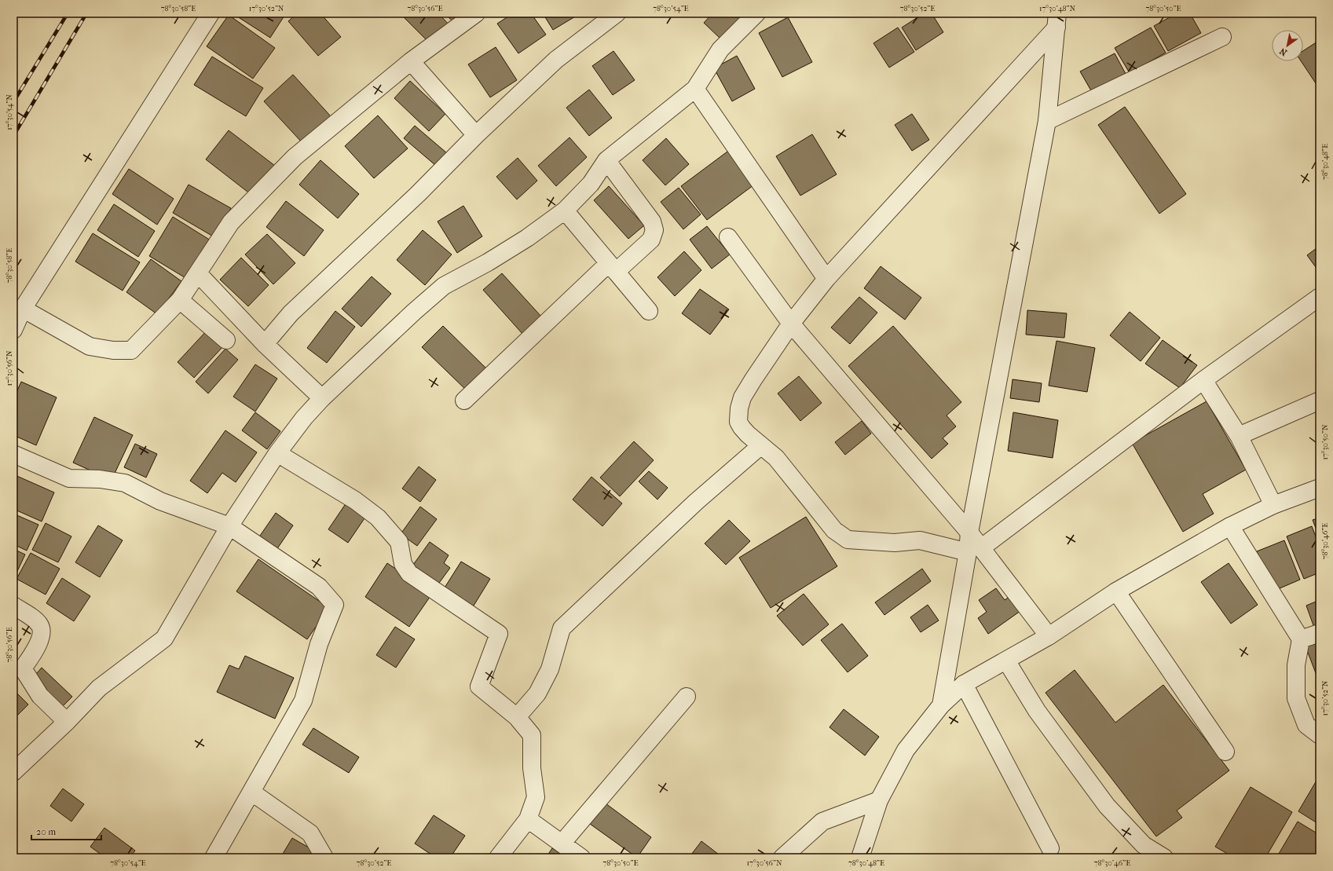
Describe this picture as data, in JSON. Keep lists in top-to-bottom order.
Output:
{
  "scale_bar": "20 m",
  "north": "bottom left",
  "coordinates": [
    "78°30'58\"E",
    "17°30'52\"N",
    "78°30'56\"E",
    "78°30'54\"E",
    "78°30'52\"E",
    "17°30'48\"N",
    "78°30'50\"E",
    "17°30'54\"N",
    "78°30'48\"E",
    "17°30'56\"N",
    "17°30'50\"N",
    "78°30'46\"E"
  ]
}
